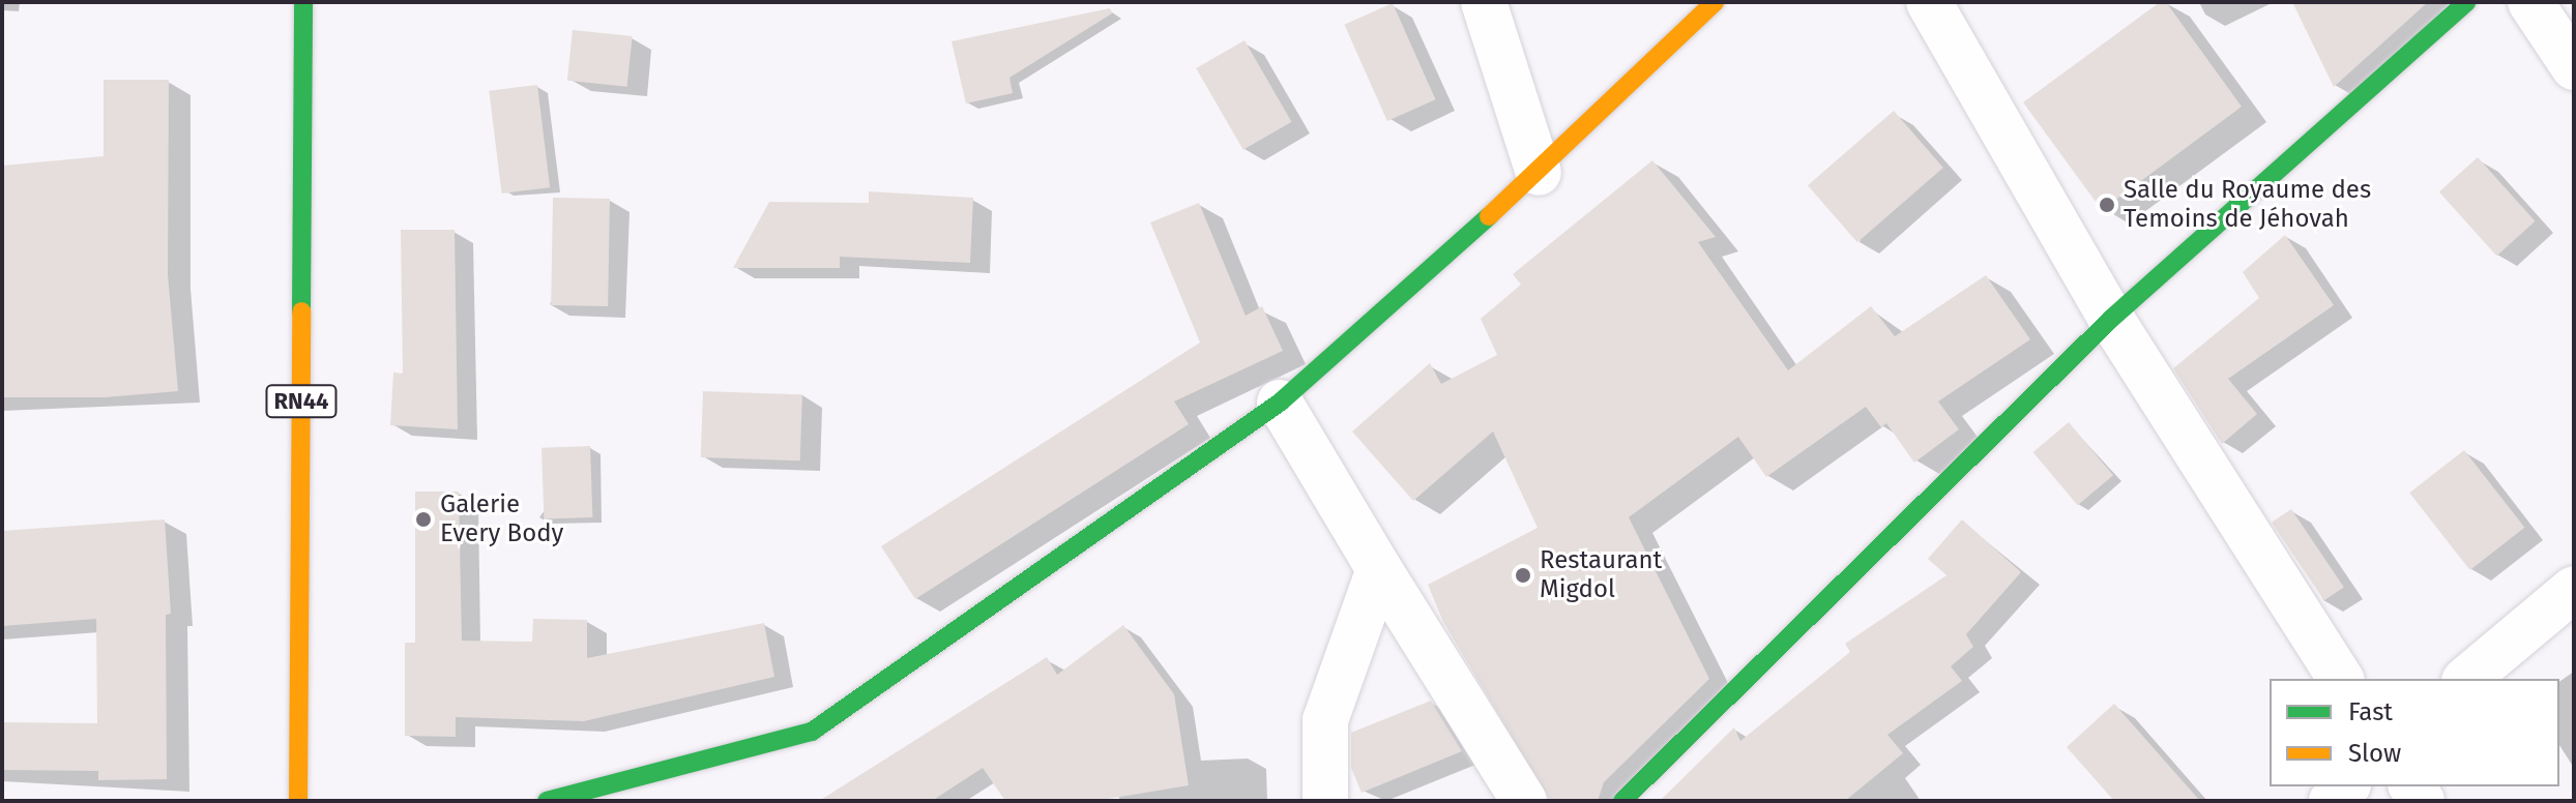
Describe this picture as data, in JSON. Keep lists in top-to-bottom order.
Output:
{
  "streets": {
    "street": ["RN44"]
  },
  "places": ["Salle du Royaume des Temoins de Jéhovah", "Galerie Every Body", "Restaurant Migdol"],
  "legend": ["Fast", "Slow"]
}
